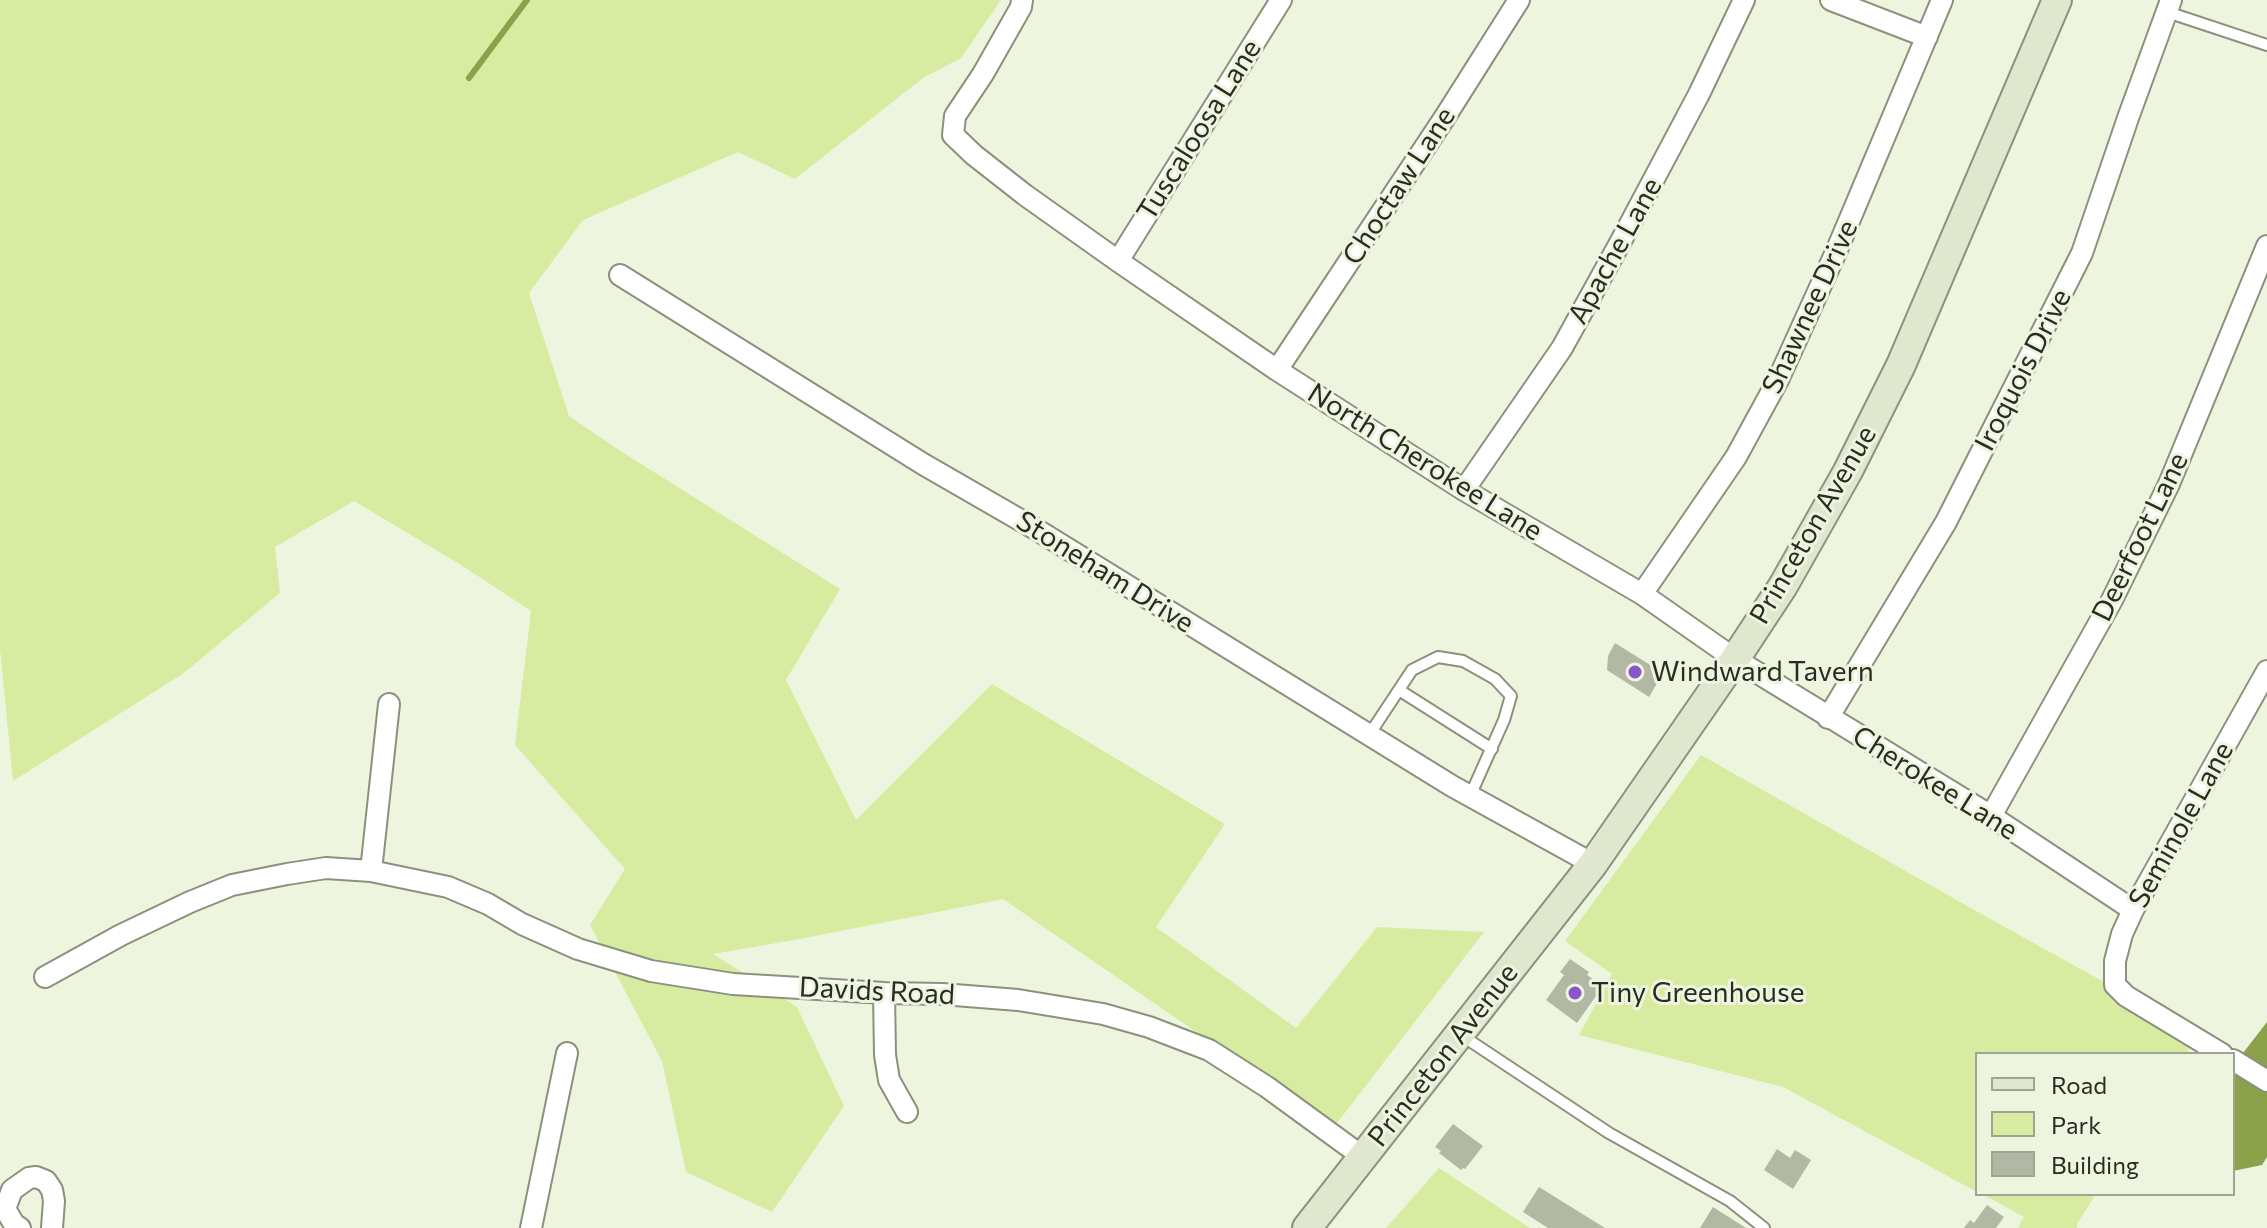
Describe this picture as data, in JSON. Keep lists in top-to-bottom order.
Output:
{
  "streets": {
    "main road": ["Princeton Avenue"],
    "street": [
      "Tuscaloosa Lane",
      "Choctaw Lane",
      "Apache Lane",
      "Shawnee Drive",
      "Iroquois Drive",
      "North Cherokee Lane",
      "Deerfoot Lane",
      "Stoneham Drive",
      "Cherokee Lane",
      "Seminole Lane",
      "Davids Road"
    ]
  },
  "crossings": [
    ["Tuscaloosa Lane", "North Cherokee Lane"],
    ["Choctaw Lane", "North Cherokee Lane"],
    ["Apache Lane", "North Cherokee Lane"],
    ["Shawnee Drive", "North Cherokee Lane"],
    ["Iroquois Drive", "Cherokee Lane"],
    ["North Cherokee Lane", "Princeton Avenue"],
    ["North Cherokee Lane", "Cherokee Lane"],
    ["Princeton Avenue", "Stoneham Drive"],
    ["Princeton Avenue", "Cherokee Lane"],
    ["Princeton Avenue", "Davids Road"],
    ["Deerfoot Lane", "Cherokee Lane"],
    ["Cherokee Lane", "Seminole Lane"]
  ],
  "places": ["Windward Tavern", "Tiny Greenhouse"],
  "legend": ["Road", "Park", "Building"]
}
